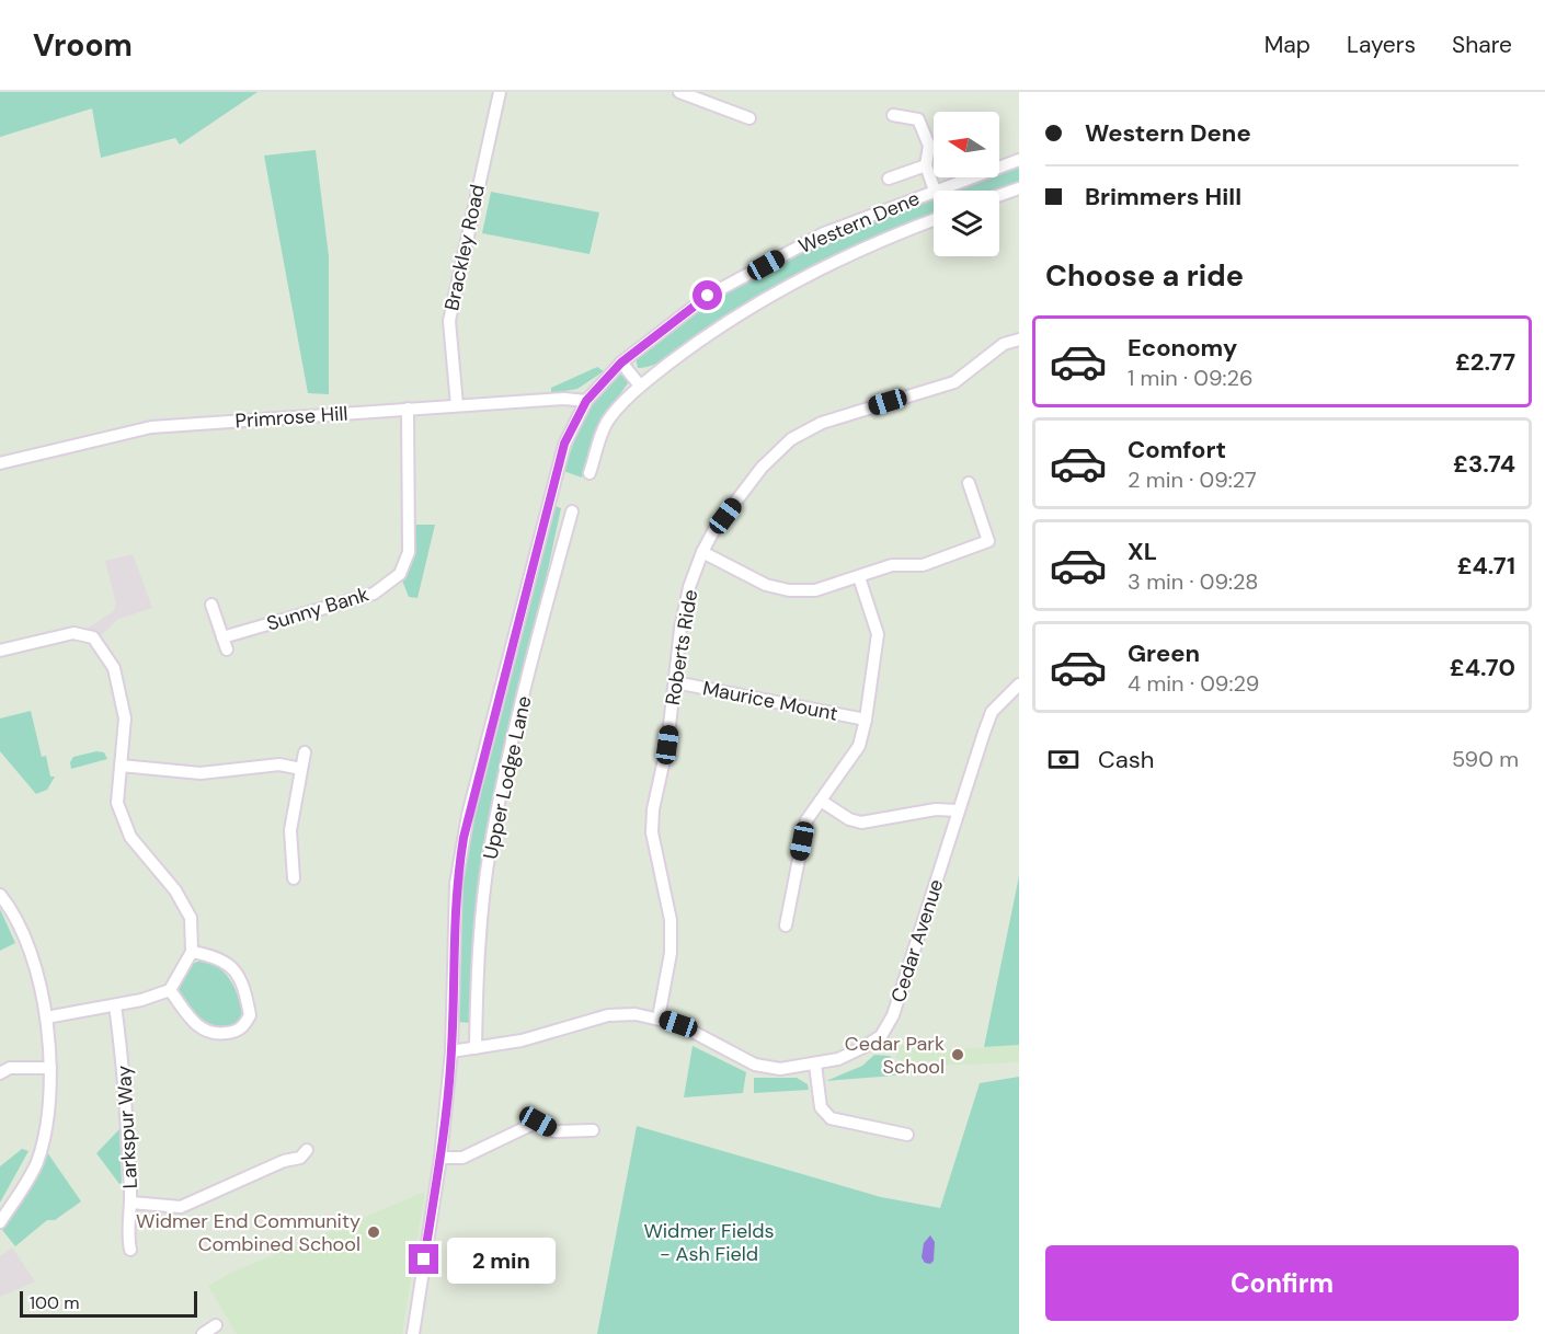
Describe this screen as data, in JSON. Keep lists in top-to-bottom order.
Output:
{
  "streets": {
    "street": [
      "Western Dene",
      "Brackley Road",
      "Primrose Hill",
      "Sunny Bank",
      "Roberts Ride",
      "Maurice Mount",
      "Upper Lodge Lane",
      "Cedar Avenue",
      "Larkspur Way"
    ]
  },
  "crossings": [
    ["Western Dene", "Primrose Hill"],
    ["Western Dene", "Cedar Avenue"],
    ["Brackley Road", "Primrose Hill"],
    ["Primrose Hill", "Sunny Bank"],
    ["Roberts Ride", "Maurice Mount"],
    ["Roberts Ride", "Cedar Avenue"],
    ["Upper Lodge Lane", "Cedar Avenue"]
  ],
  "parks": ["Widmer Fields - Ash Field"],
  "places": ["Cedar Park School", "Widmer End Community Combined School"],
  "scale_bar": "100 m",
  "north": "left",
  "page": {
    "header": "Vroom",
    "nav": ["Map", "Layers", "Share"],
    "banner": ["Western Dene", "Brimmers Hill"],
    "heading": "Choose a ride",
    "list": [
      {
        "name": "Economy",
        "note": "1 min · 09:26",
        "value": "£2.77"
      },
      {
        "name": "Comfort",
        "note": "2 min · 09:27",
        "value": "£3.74"
      },
      {
        "name": "XL",
        "note": "3 min · 09:28",
        "value": "£4.71"
      },
      {
        "name": "Green",
        "note": "4 min · 09:29",
        "value": "£4.70"
      }
    ],
    "pay": ["Cash", "590 m"],
    "buttons": "Confirm",
    "bubble": "2 min",
    "scale": "100 m"
  }
}
